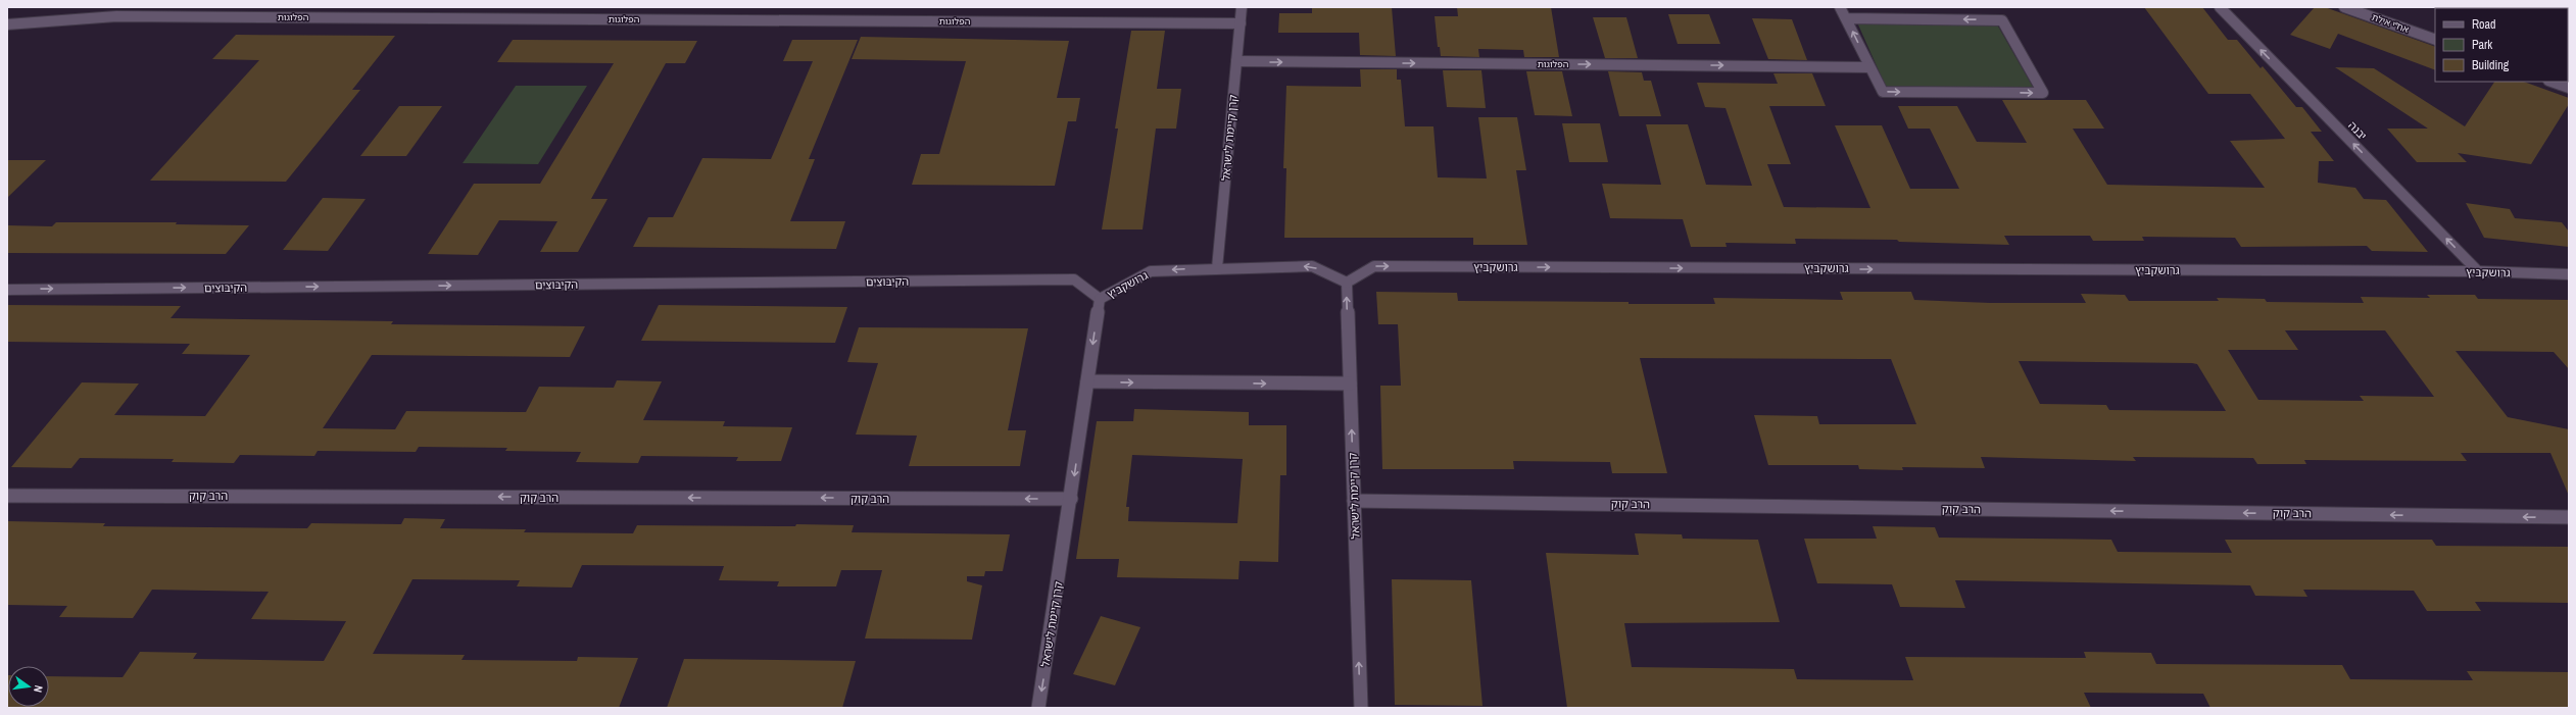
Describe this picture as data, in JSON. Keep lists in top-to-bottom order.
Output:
{
  "streets": {
    "street": [
      "הפלוגות",
      "אח\"י אילת",
      "יבנה",
      "קרן קיימת לישראל",
      "גרושקביץ",
      "הקיבוצים",
      "הרב קוק"
    ]
  },
  "crossings": [
    ["הפלוגות", "קרן קיימת לישראל"],
    ["יבנה", "גרושקביץ"],
    ["קרן קיימת לישראל", "גרושקביץ"],
    ["קרן קיימת לישראל", "הקיבוצים"],
    ["קרן קיימת לישראל", "הרב קוק"],
    ["גרושקביץ", "הקיבוצים"]
  ],
  "one_way": ["יבנה", "הקיבוצים", "הרב קוק"],
  "legend": ["Road", "Park", "Building"],
  "north": "right"
}
